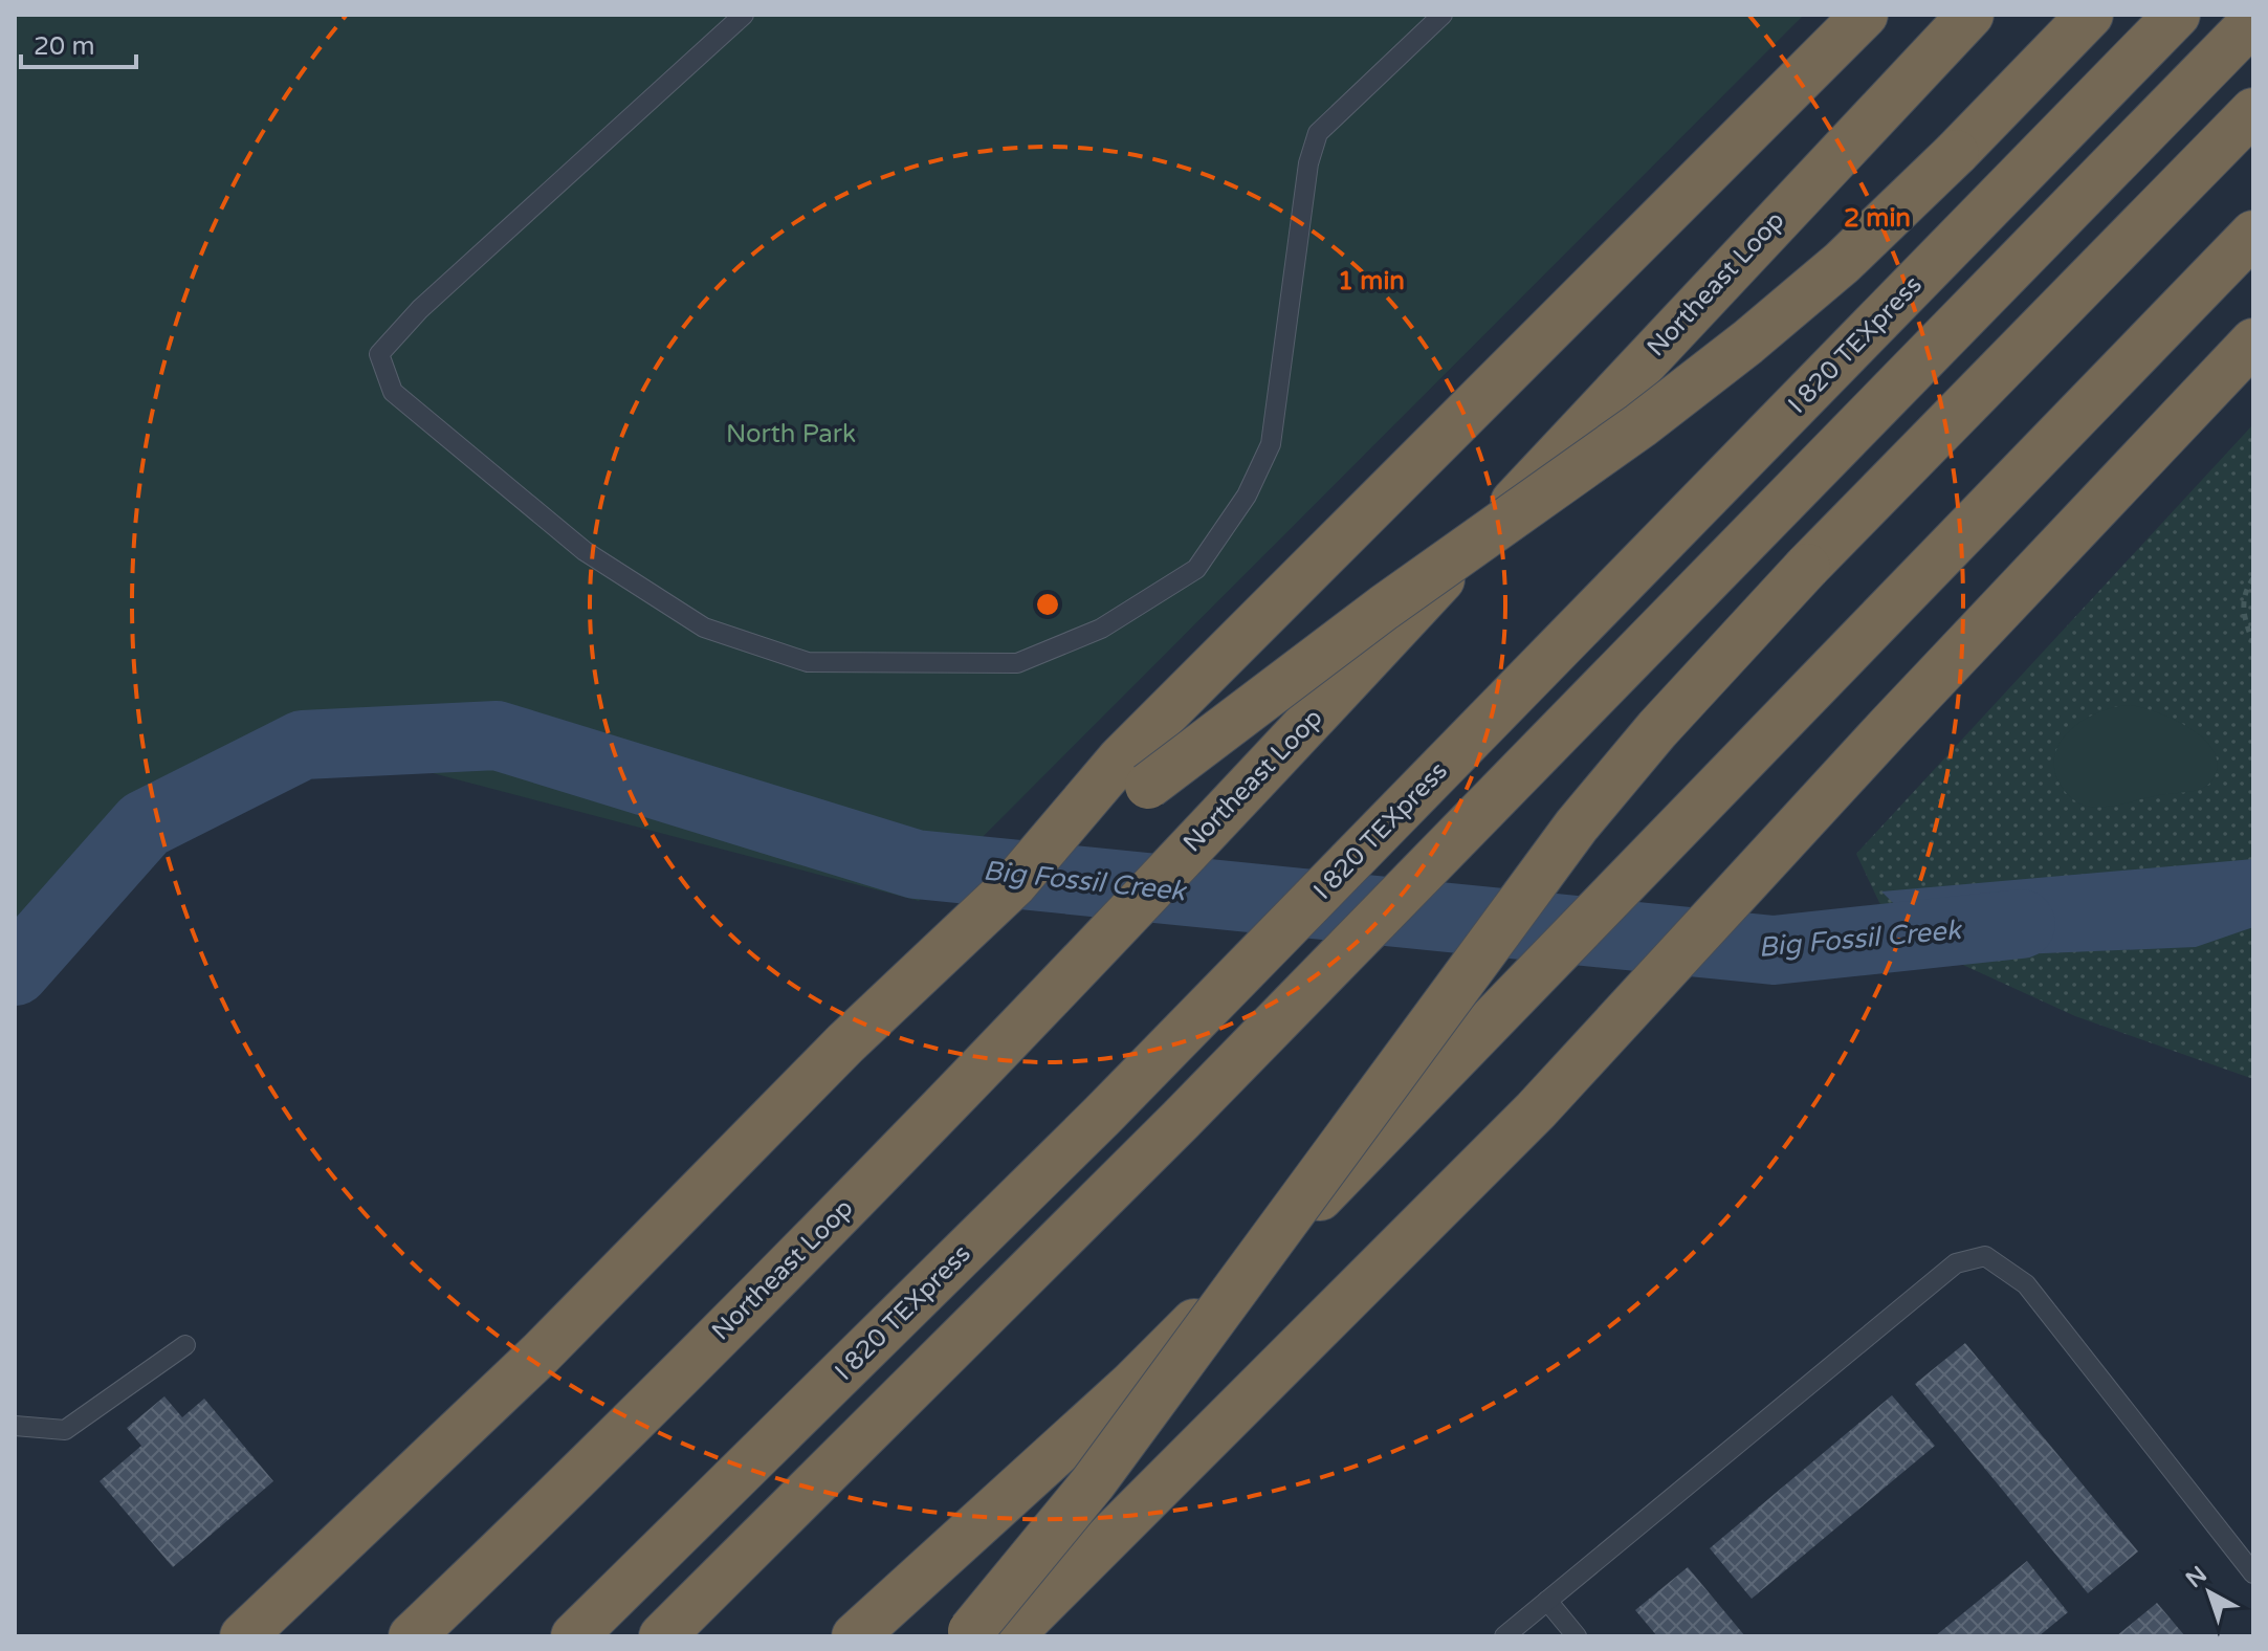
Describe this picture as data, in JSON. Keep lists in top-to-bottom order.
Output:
{
  "streets": {
    "highway": ["Northeast Loop", "I 820 TEXpress"]
  },
  "water": ["Big Fossil Creek"],
  "parks": ["North Park"],
  "scale_bar": "20 m",
  "north": "top left",
  "rings": ["2 min", "1 min"]
}
